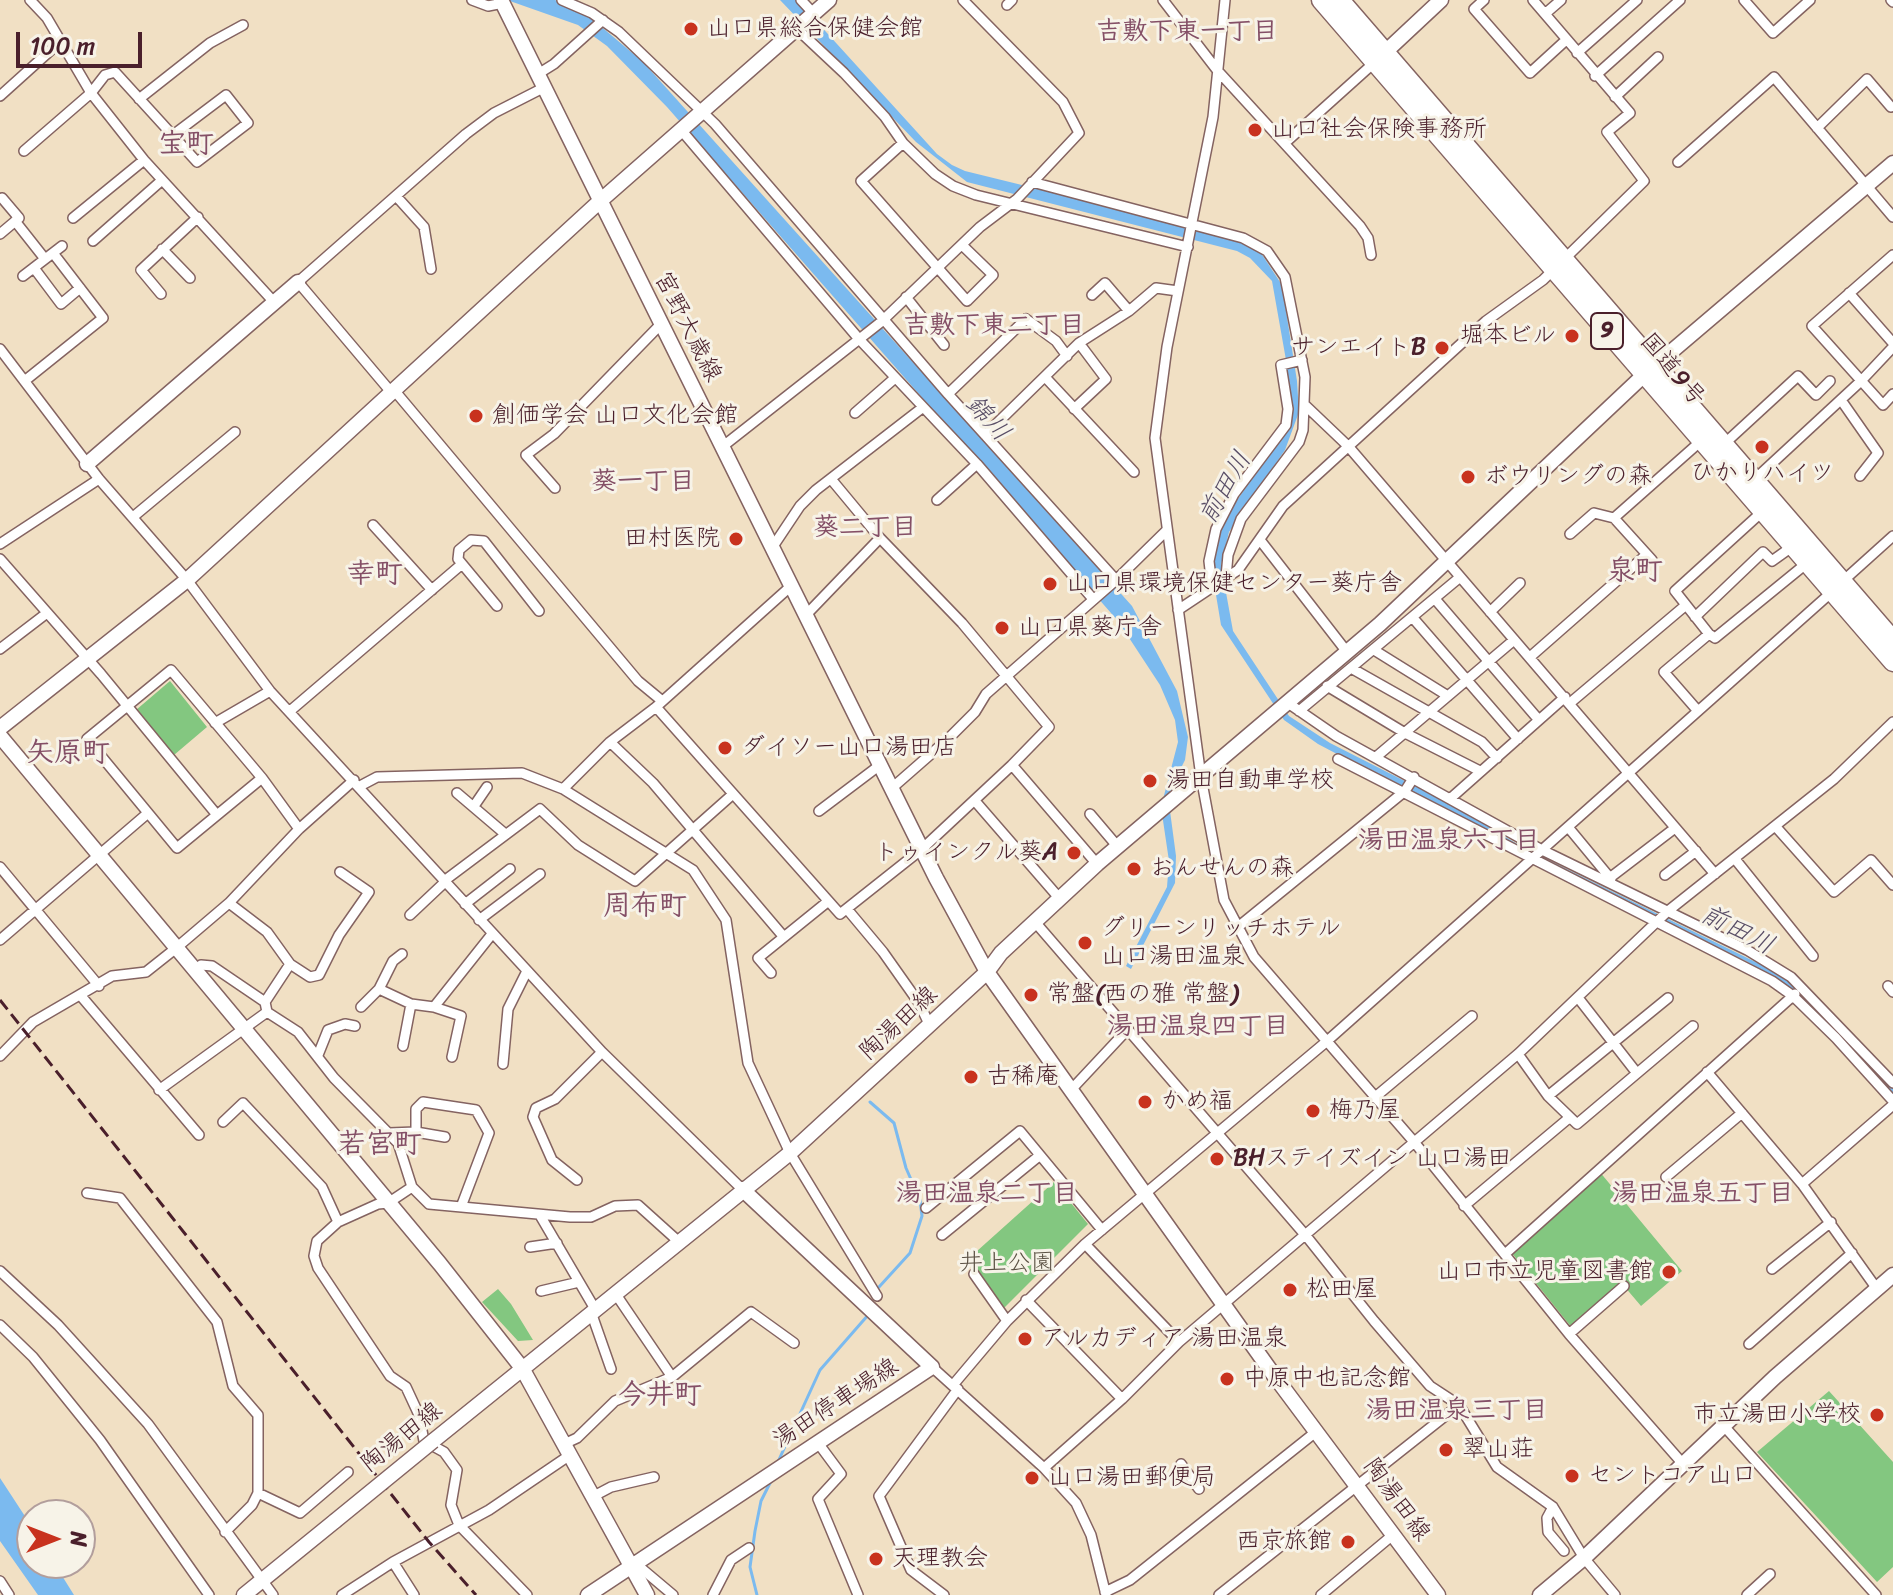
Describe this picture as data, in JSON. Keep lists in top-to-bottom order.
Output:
{
  "streets": {
    "highway": ["9", "国道9号"],
    "main road": ["宮野大歳線", "陶湯田線", "湯田停車場線"]
  },
  "crossings": [
    ["宮野大歳線", "陶湯田線"],
    ["陶湯田線", "湯田停車場線"]
  ],
  "districts": [
    "吉敷下東一丁目",
    "宝町",
    "吉敷下東二丁目",
    "葵一丁目",
    "葵二丁目",
    "泉町",
    "幸町",
    "矢原町",
    "湯田温泉六丁目",
    "周布町",
    "湯田温泉四丁目",
    "若宮町",
    "湯田温泉二丁目",
    "湯田温泉五丁目",
    "今井町",
    "湯田温泉三丁目"
  ],
  "water": ["錦川", "前田川"],
  "parks": ["井上公園"],
  "places": [
    "山口県総合保健会館",
    "山口社会保険事務所",
    "堀本ビル",
    "サンエイトB",
    "創価学会 山口文化会館",
    "ひかりハイツ",
    "ボウリングの森",
    "田村医院",
    "山口県環境保健センター葵庁舎",
    "山口県葵庁舎",
    "ダイソー山口湯田店",
    "湯田自動車学校",
    "トゥインクル葵A",
    "おんせんの森",
    "グリーンリッチホテル 山口湯田温泉",
    "常盤(西の雅 常盤)",
    "古稀庵",
    "かめ福",
    "梅乃屋",
    "BHステイズイン 山口湯田",
    "山口市立児童図書館",
    "松田屋",
    "アルカディア 湯田温泉",
    "中原中也記念館",
    "市立湯田小学校",
    "翠山荘",
    "セントコア山口",
    "山口湯田郵便局",
    "西京旅館",
    "天理教会"
  ],
  "scale_bar": "100 m",
  "north": "right"
}
